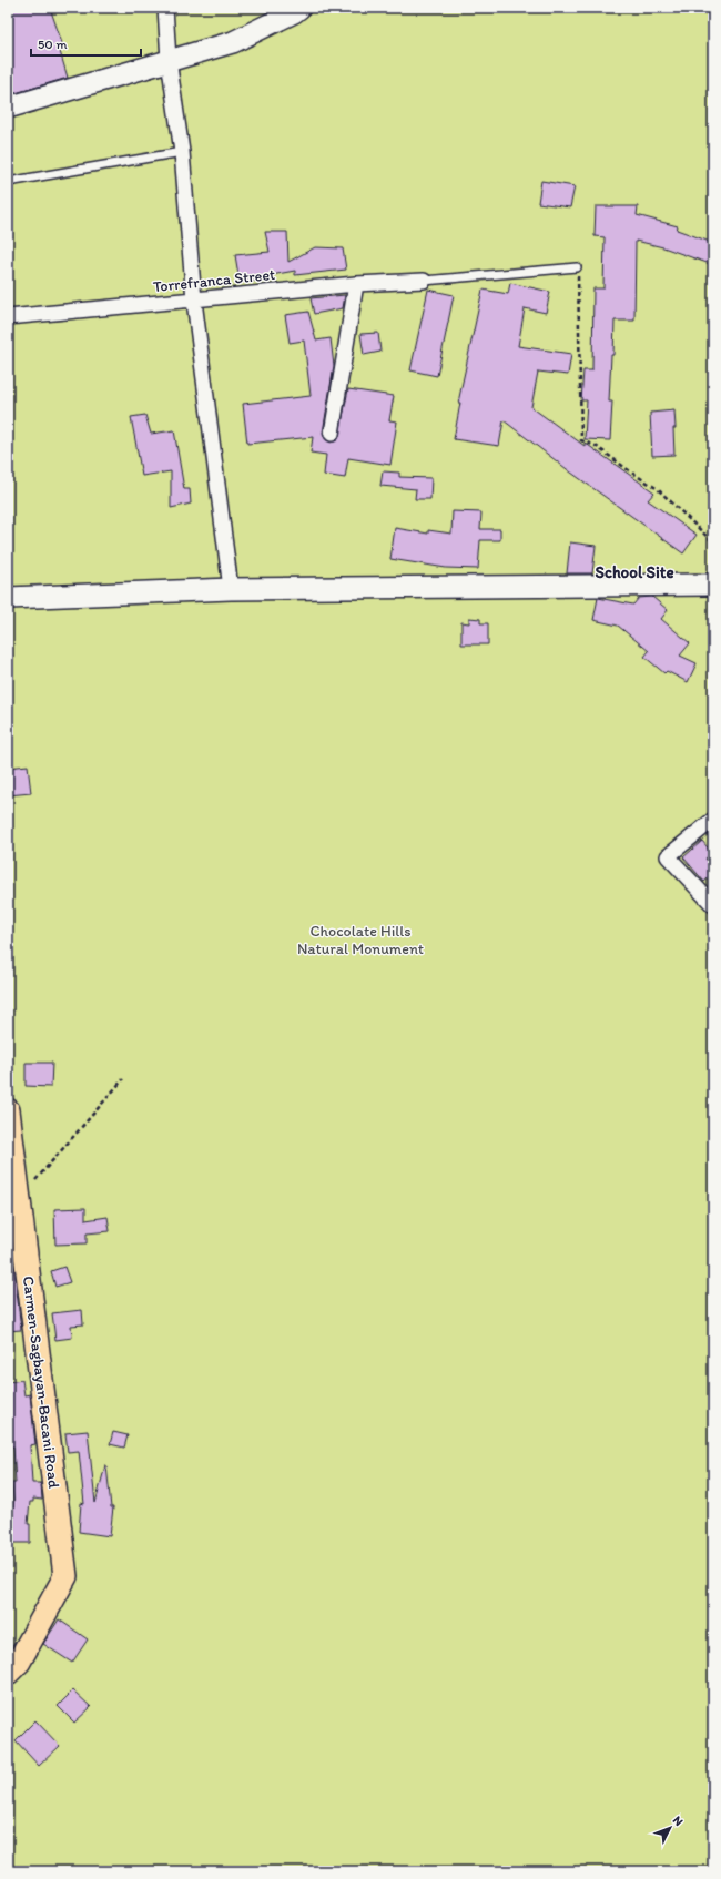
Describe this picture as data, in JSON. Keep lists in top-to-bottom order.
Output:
{
  "streets": {
    "main road": ["Carmen-Sagbayan-Bacani Road"],
    "street": ["Torrefranca Street"]
  },
  "districts": ["School Site"],
  "parks": ["Chocolate Hills Natural Monument"],
  "scale_bar": "50 m",
  "north": "top right"
}
